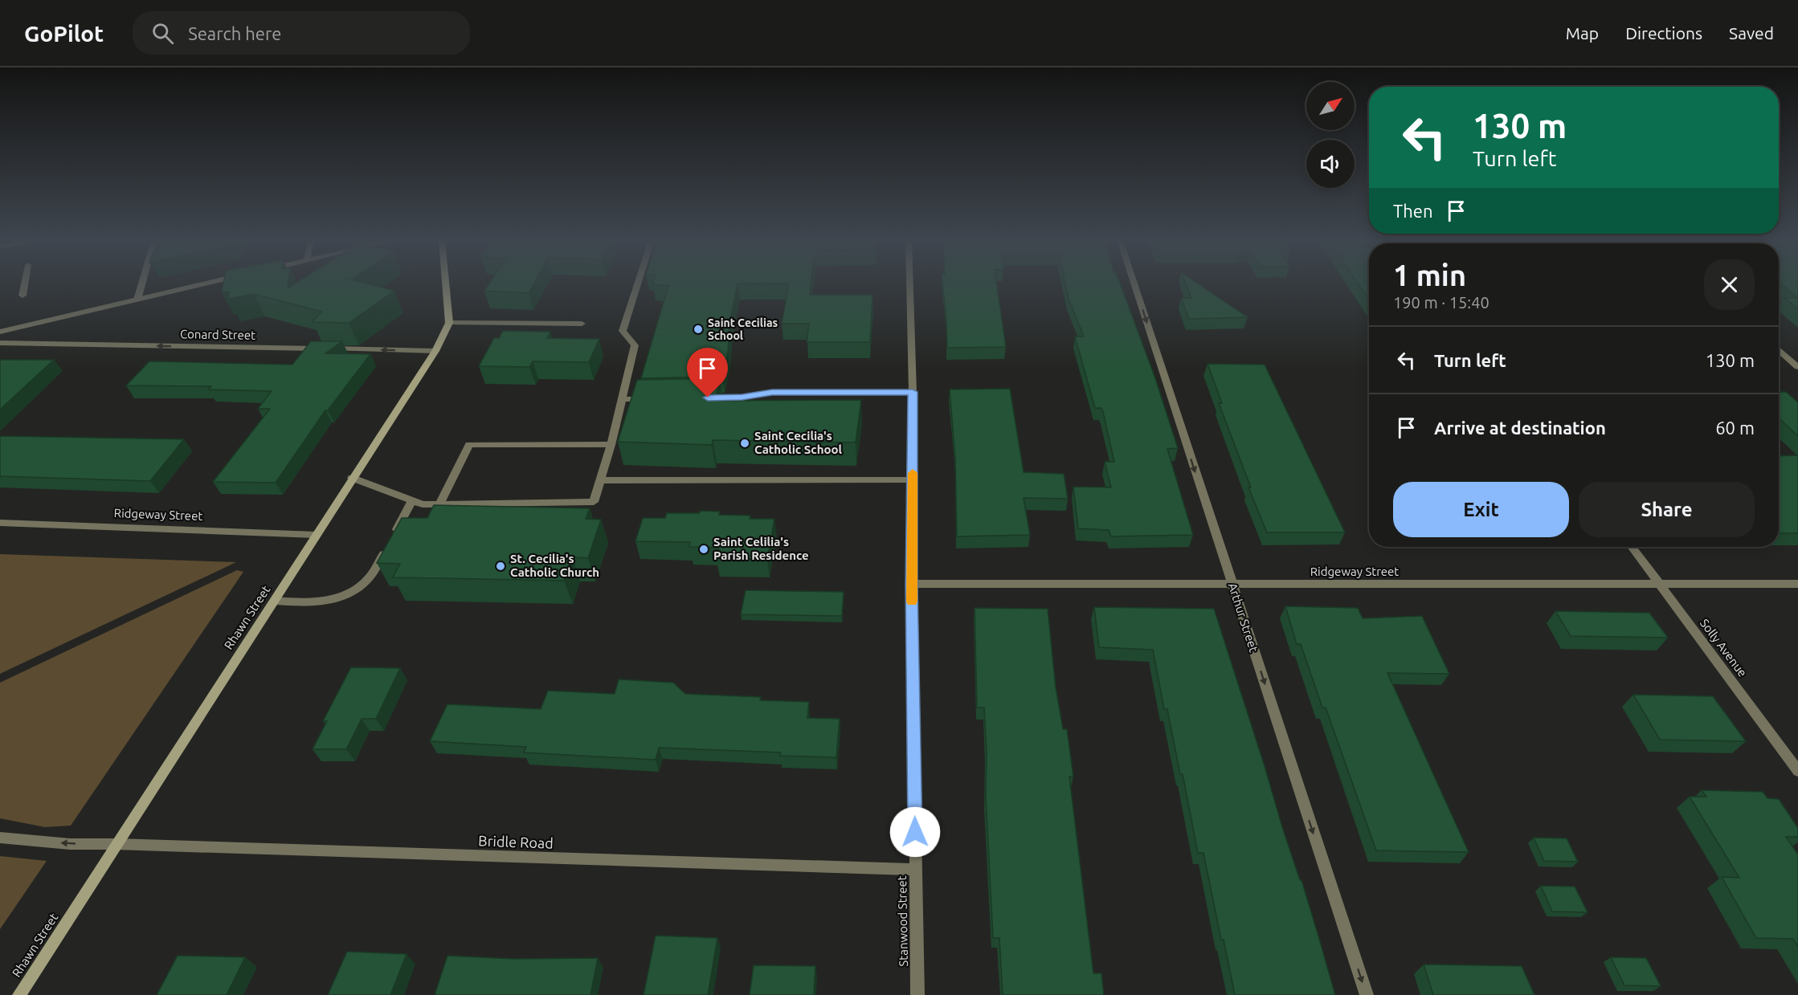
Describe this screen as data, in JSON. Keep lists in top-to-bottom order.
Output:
{
  "streets": {
    "main road": ["Rhawn Street"],
    "street": [
      "Conard Street",
      "Ridgeway Street",
      "Arthur Street",
      "Solly Avenue",
      "Bridle Road",
      "Stanwood Street"
    ]
  },
  "crossings": [
    ["Conard Street", "Rhawn Street"],
    ["Ridgeway Street", "Rhawn Street"],
    ["Ridgeway Street", "Arthur Street"],
    ["Ridgeway Street", "Solly Avenue"],
    ["Ridgeway Street", "Stanwood Street"],
    ["Rhawn Street", "Bridle Road"],
    ["Bridle Road", "Stanwood Street"]
  ],
  "one_way": ["Arthur Street"],
  "places": [
    "Saint Cecilias School",
    "Saint Cecilia's Catholic School",
    "Saint Celilia's Parish Residence",
    "St. Cecilia's Catholic Church"
  ],
  "north": "top right",
  "page": {
    "header": "GoPilot",
    "search": "Search here",
    "nav": ["Map", "Directions", "Saved"],
    "turn": ["130 m", "Turn left"],
    "then": "Then",
    "heading": ["1 min", "190 m · 15:40"],
    "list": [
      {
        "name": "Turn left",
        "value": "130 m"
      },
      {
        "name": "Arrive at destination",
        "value": "60 m"
      }
    ],
    "buttons": ["Exit", "Share"]
  }
}
